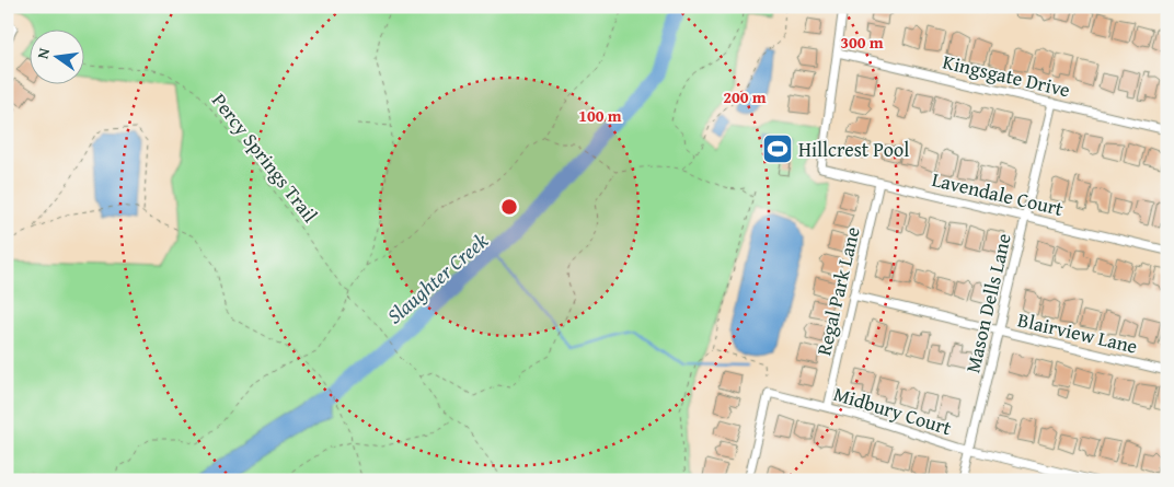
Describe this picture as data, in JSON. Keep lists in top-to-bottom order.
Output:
{
  "streets": {
    "street": [
      "Kingsgate Drive",
      "Lavendale Court",
      "Regal Park Lane",
      "Mason Dells Lane",
      "Blairview Lane",
      "Midbury Court"
    ],
    "path": ["Percy Springs Trail"]
  },
  "crossings": [
    ["Kingsgate Drive", "Lavendale Court"],
    ["Kingsgate Drive", "Mason Dells Lane"],
    ["Lavendale Court", "Regal Park Lane"],
    ["Lavendale Court", "Mason Dells Lane"],
    ["Regal Park Lane", "Blairview Lane"],
    ["Regal Park Lane", "Midbury Court"],
    ["Mason Dells Lane", "Blairview Lane"],
    ["Mason Dells Lane", "Midbury Court"]
  ],
  "water": ["Slaughter Creek"],
  "places": {
    "sports": ["Hillcrest Pool"]
  },
  "north": "left",
  "rings": ["300 m", "200 m", "100 m"]
}
